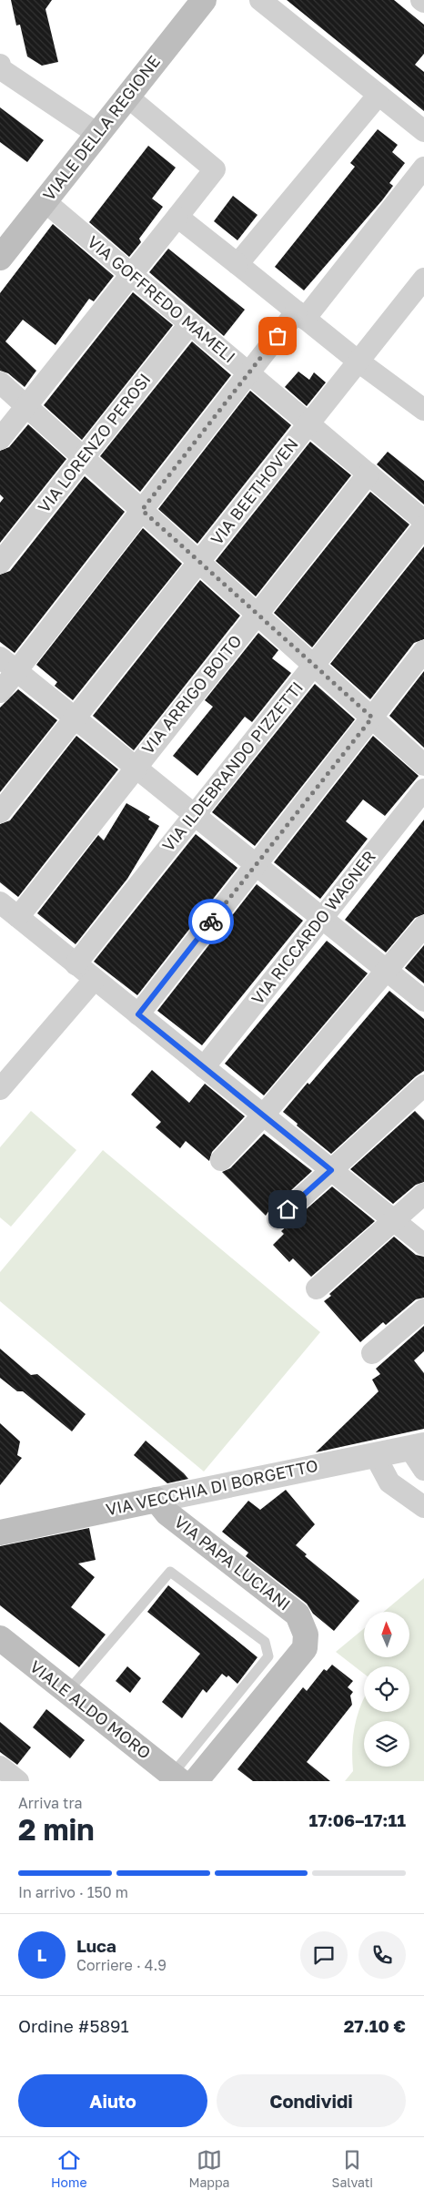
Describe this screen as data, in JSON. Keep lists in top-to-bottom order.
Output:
{
  "streets": {
    "main road": [
      "VIALE DELLA REGIONE",
      "VIA VECCHIA DI BORGETTO",
      "VIA PAPA LUCIANI",
      "VIALE ALDO MORO"
    ],
    "street": [
      "VIA GOFFREDO MAMELI",
      "VIA LORENZO PEROSI",
      "VIA BEETHOVEN",
      "VIA ARRIGO BOITO",
      "VIA ILDEBRANDO PIZZETTI",
      "VIA RICCARDO WAGNER"
    ]
  },
  "crossings": [
    ["VIALE DELLA REGIONE", "VIA GOFFREDO MAMELI"],
    ["VIA GOFFREDO MAMELI", "VIA LORENZO PEROSI"],
    ["VIA GOFFREDO MAMELI", "VIA BEETHOVEN"],
    ["VIA GOFFREDO MAMELI", "VIA ARRIGO BOITO"],
    ["VIA VECCHIA DI BORGETTO", "VIA PAPA LUCIANI"]
  ],
  "north": "top",
  "page": {
    "heading": ["2 min", "Arriva tra", "17:06–17:11"],
    "panel": [
      "Luca",
      "Corriere · 4.9",
      "Ordine #5891",
      "27.10 €"
    ],
    "bar": "In arrivo · 150 m",
    "round": "L",
    "buttons": ["Aiuto", "Condividi"],
    "tabs": ["Home", "Mappa", "Salvati"]
  }
}
